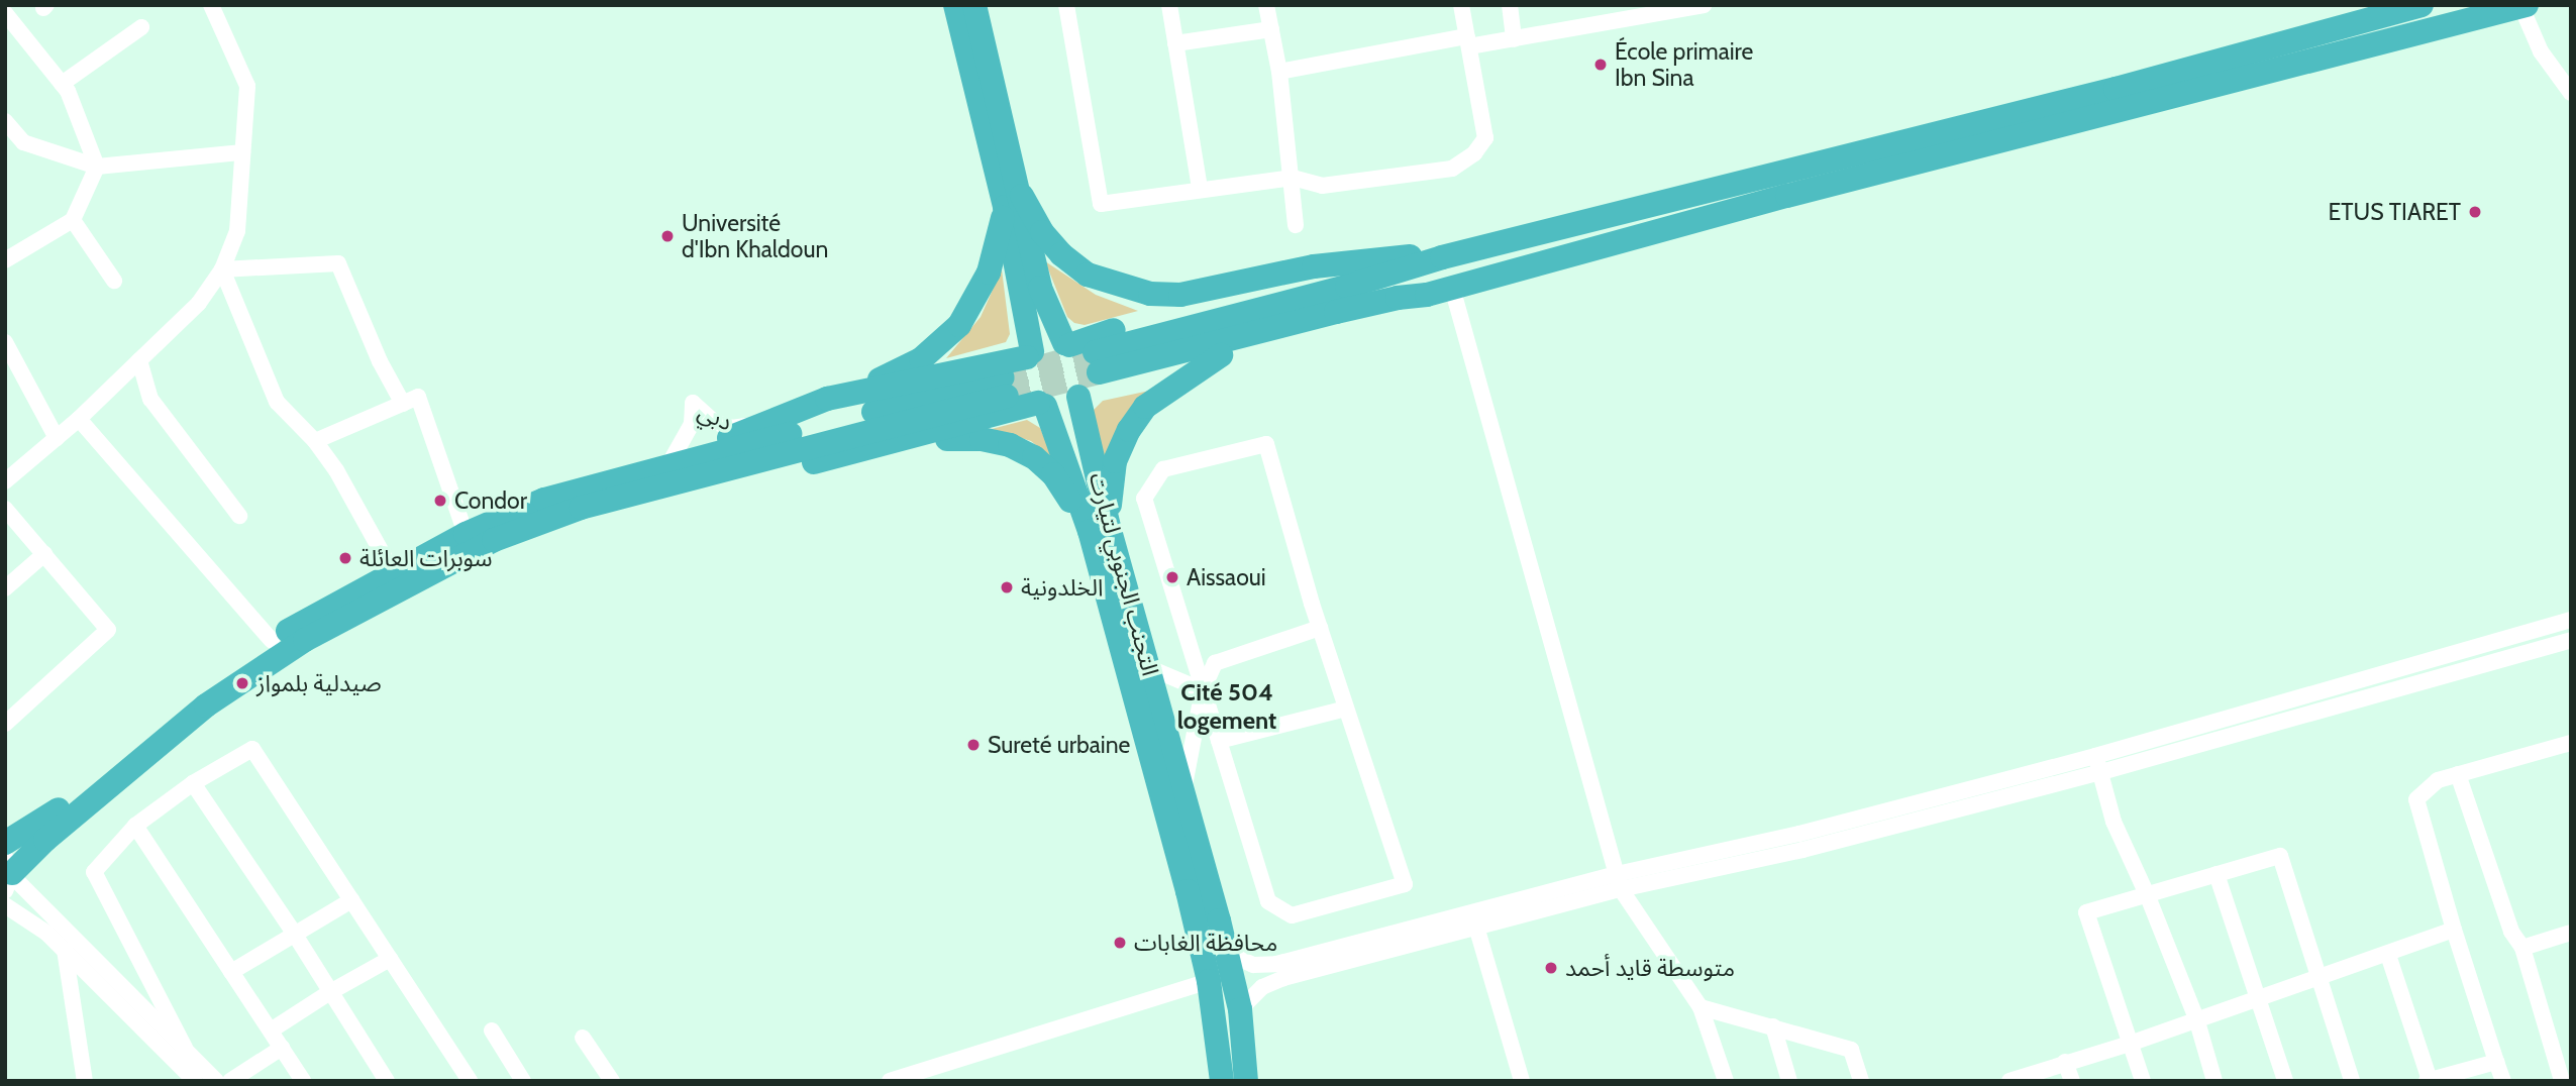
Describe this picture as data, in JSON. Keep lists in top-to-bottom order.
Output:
{
  "streets": {
    "highway": ["التجنب الجنوبي لتيارت"],
    "street": ["دبي"]
  },
  "districts": ["Cité 504 logement"],
  "places": [
    "École primaire Ibn Sina",
    "ETUS TIARET",
    "Université d'Ibn Khaldoun",
    "Condor",
    "سوبرات العائلة",
    "Aissaoui",
    "الخلدونية",
    "صيدلية بلمواز",
    "Sureté urbaine",
    "محافظة الغابات",
    "متوسطة قايد أحمد"
  ]
}
